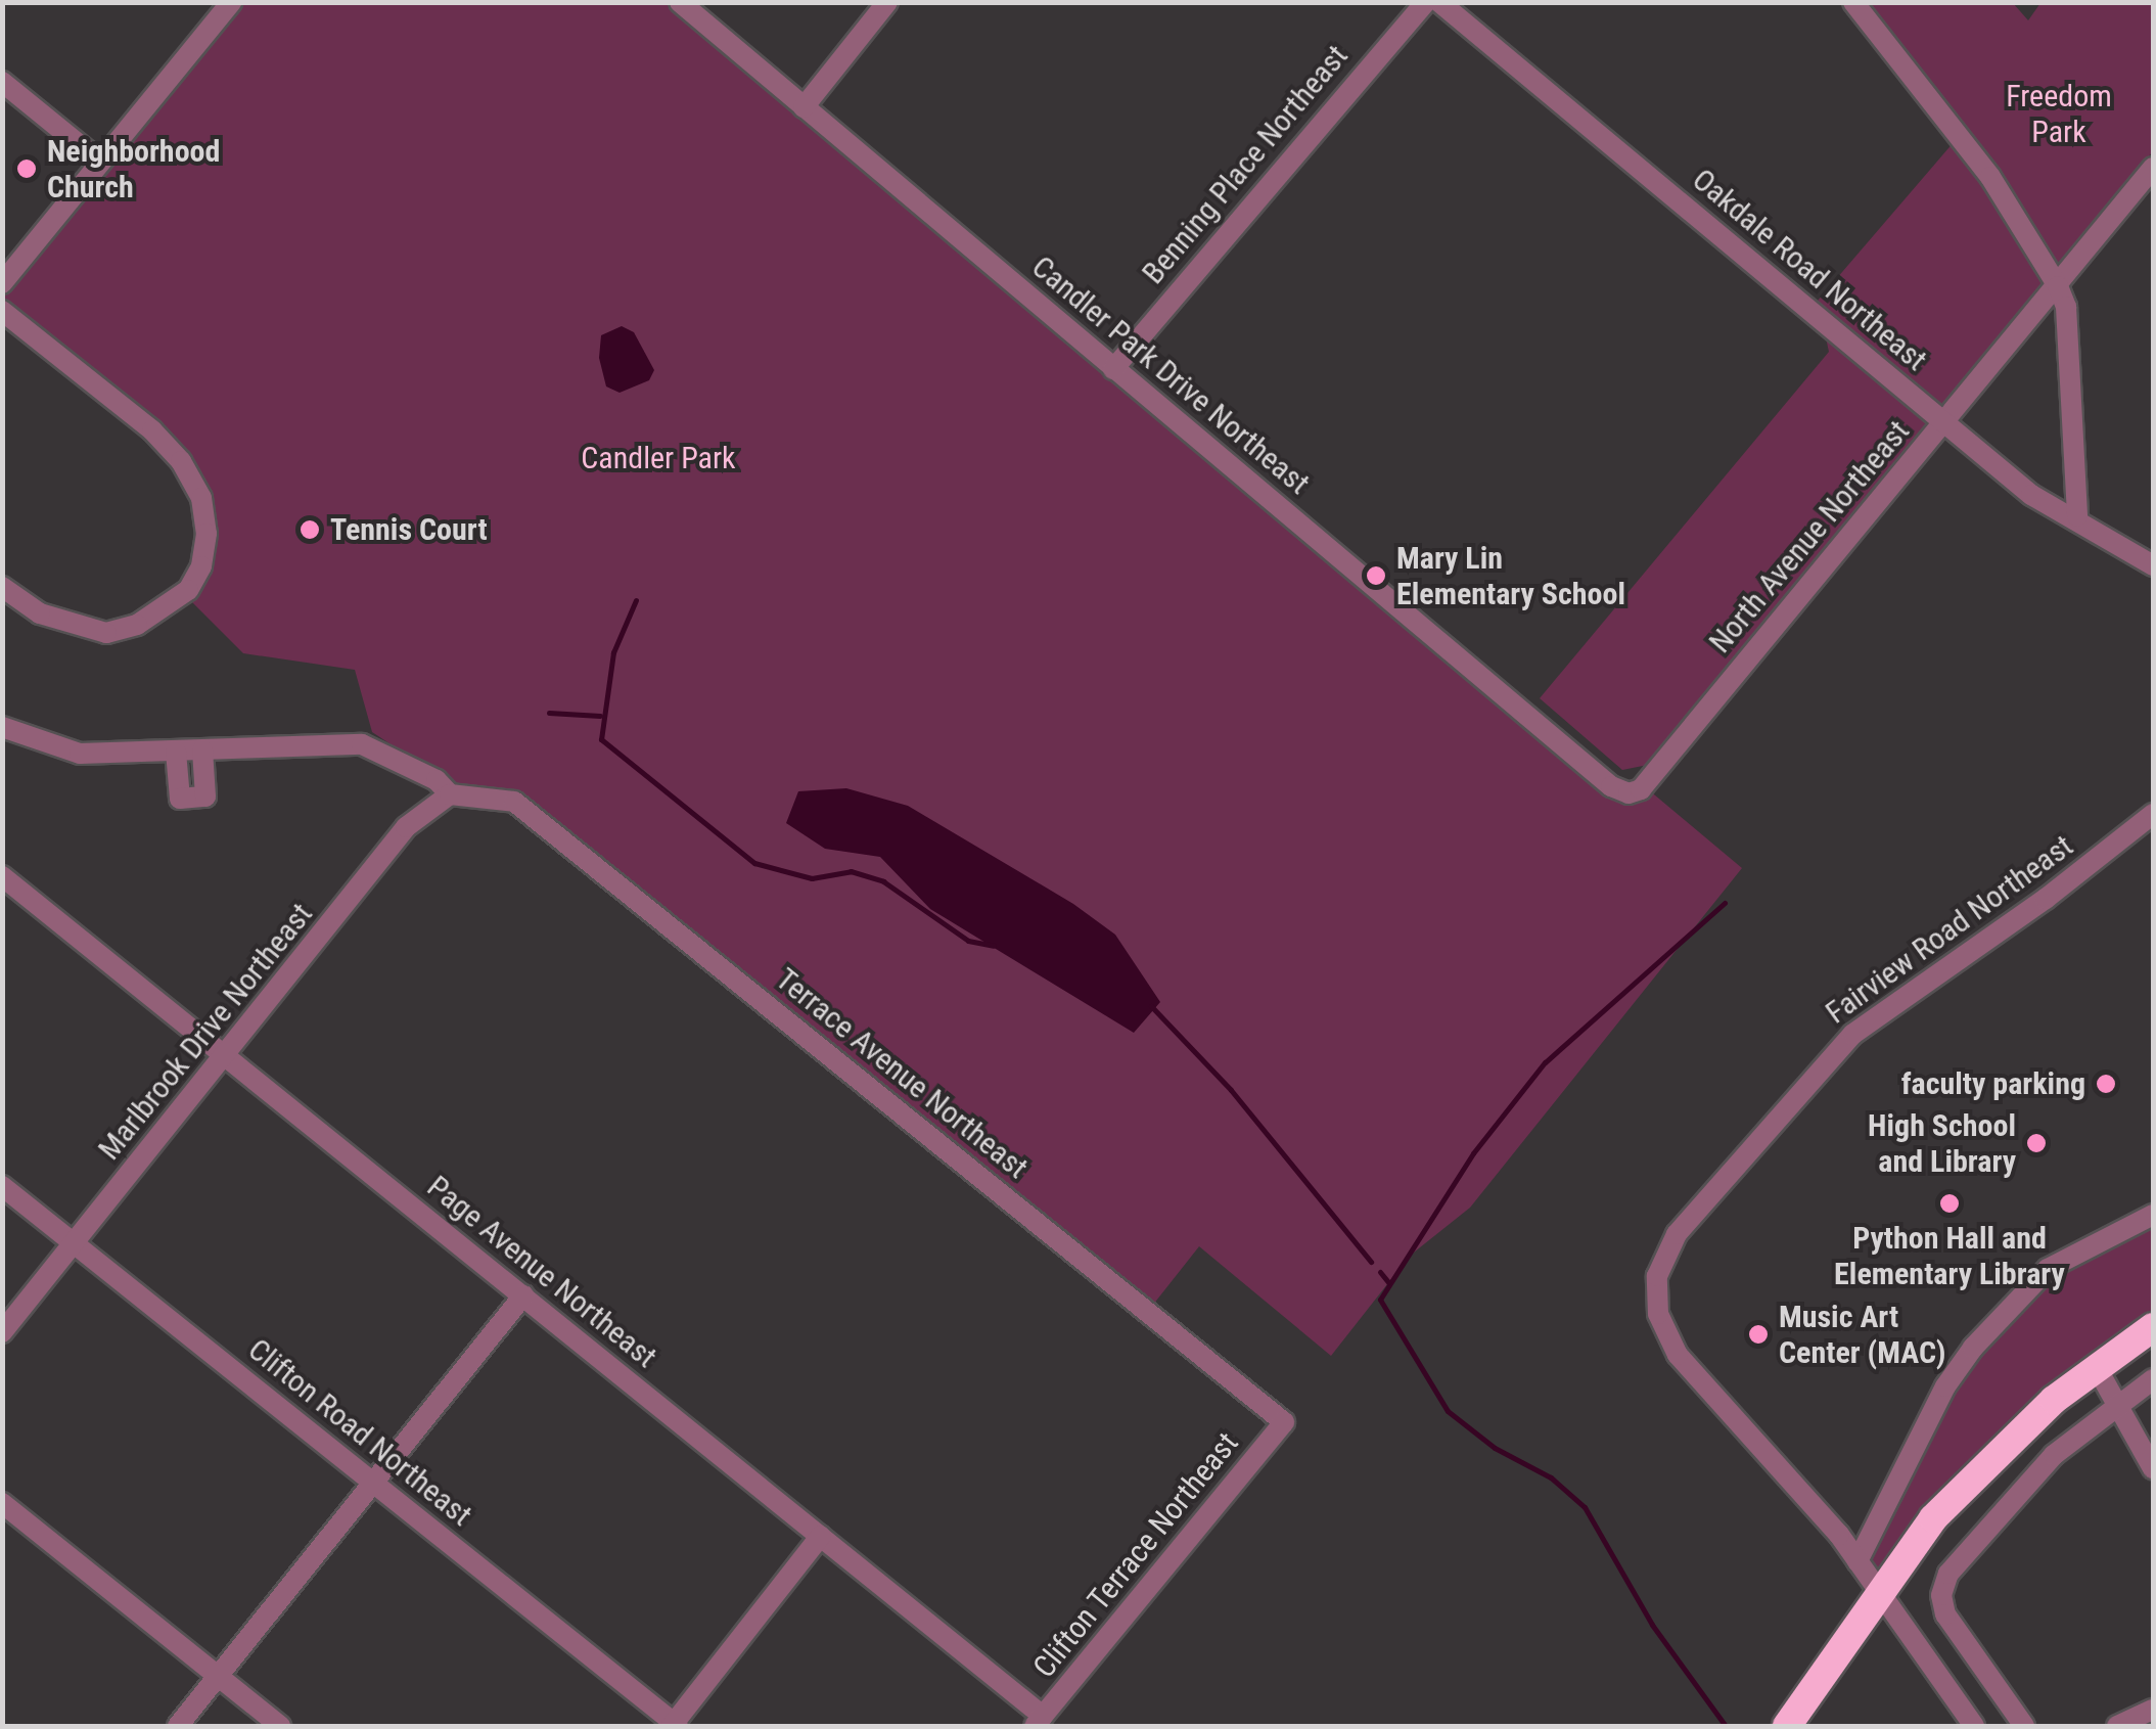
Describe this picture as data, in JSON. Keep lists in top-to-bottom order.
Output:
{
  "streets": {
    "street": [
      "Benning Place Northeast",
      "Oakdale Road Northeast",
      "Candler Park Drive Northeast",
      "North Avenue Northeast",
      "Fairview Road Northeast",
      "Marlbrook Drive Northeast",
      "Terrace Avenue Northeast",
      "Page Avenue Northeast",
      "Clifton Road Northeast",
      "Clifton Terrace Northeast"
    ]
  },
  "crossings": [
    ["Benning Place Northeast", "Candler Park Drive Northeast"],
    ["Oakdale Road Northeast", "North Avenue Northeast"],
    ["Candler Park Drive Northeast", "North Avenue Northeast"],
    ["Marlbrook Drive Northeast", "Terrace Avenue Northeast"],
    ["Marlbrook Drive Northeast", "Page Avenue Northeast"],
    ["Marlbrook Drive Northeast", "Clifton Road Northeast"],
    ["Terrace Avenue Northeast", "Clifton Terrace Northeast"],
    ["Page Avenue Northeast", "Clifton Terrace Northeast"]
  ],
  "parks": ["Freedom Park", "Candler Park"],
  "places": [
    "Neighborhood Church",
    "Tennis Court",
    "Mary Lin Elementary School",
    "faculty parking",
    "High School and Library",
    "Python Hall and Elementary Library",
    "Music Art Center (MAC)"
  ]
}
